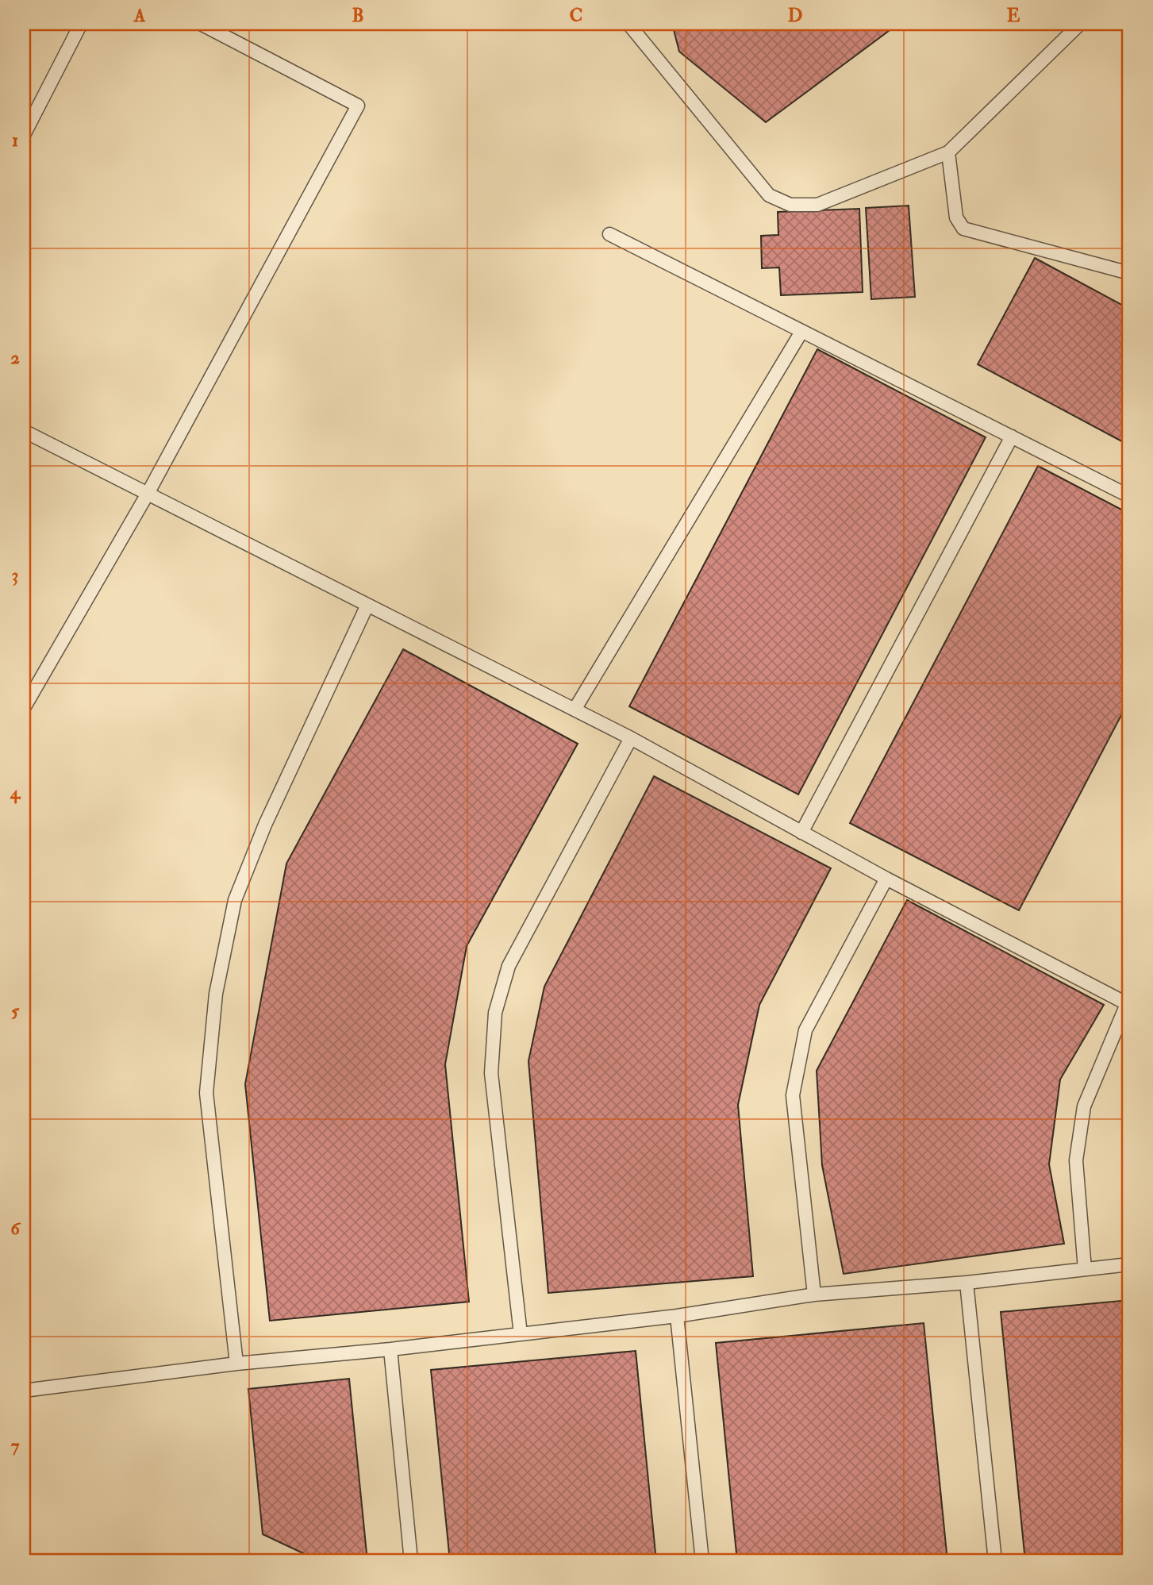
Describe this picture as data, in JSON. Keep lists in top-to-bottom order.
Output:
{
  "grid": {
    "columns": [
      "A",
      "B",
      "C",
      "D",
      "E"
    ],
    "rows": [
      "1",
      "2",
      "3",
      "4",
      "5",
      "6",
      "7"
    ]
  }
}
